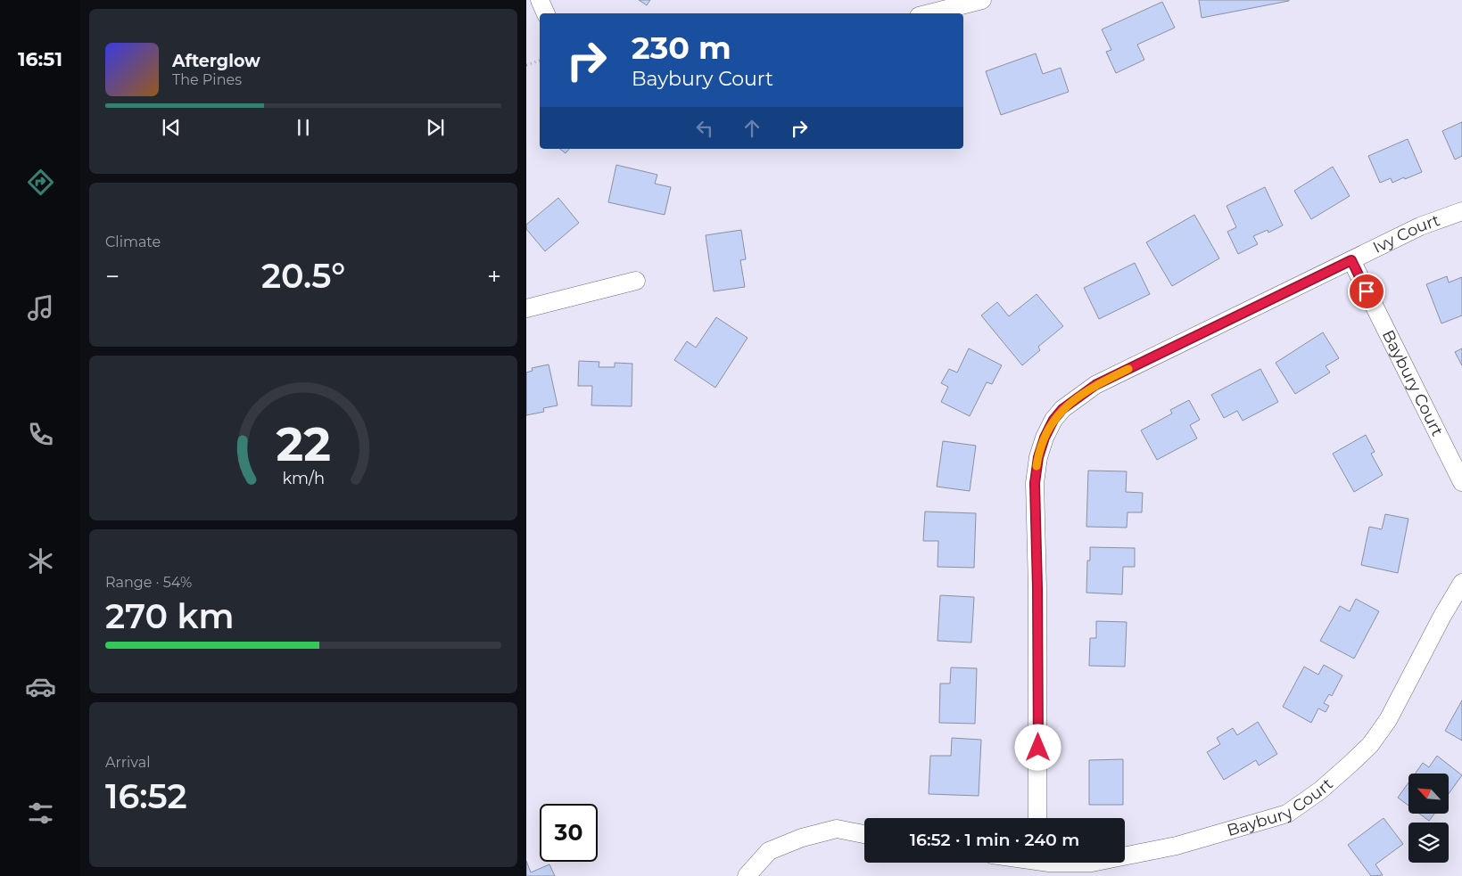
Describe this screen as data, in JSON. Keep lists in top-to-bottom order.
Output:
{
  "streets": {
    "street": ["Ivy Court", "Baybury Court"]
  },
  "crossings": [
    ["Ivy Court", "Baybury Court"]
  ],
  "north": "top left",
  "page": {
    "tabs": "16:51",
    "turn": ["230 m", "Baybury Court"],
    "song": ["Afterglow", "The Pines"],
    "tile": [
      "Climate",
      ["Range · 54%", "270 km"],
      ["Arrival", "16:52"]
    ],
    "heat": ["−", "20.5°", "+"],
    "limit": "30",
    "trip": "16:52 · 1 min · 240 m",
    "gauge": ["22", "km/h"]
  }
}
